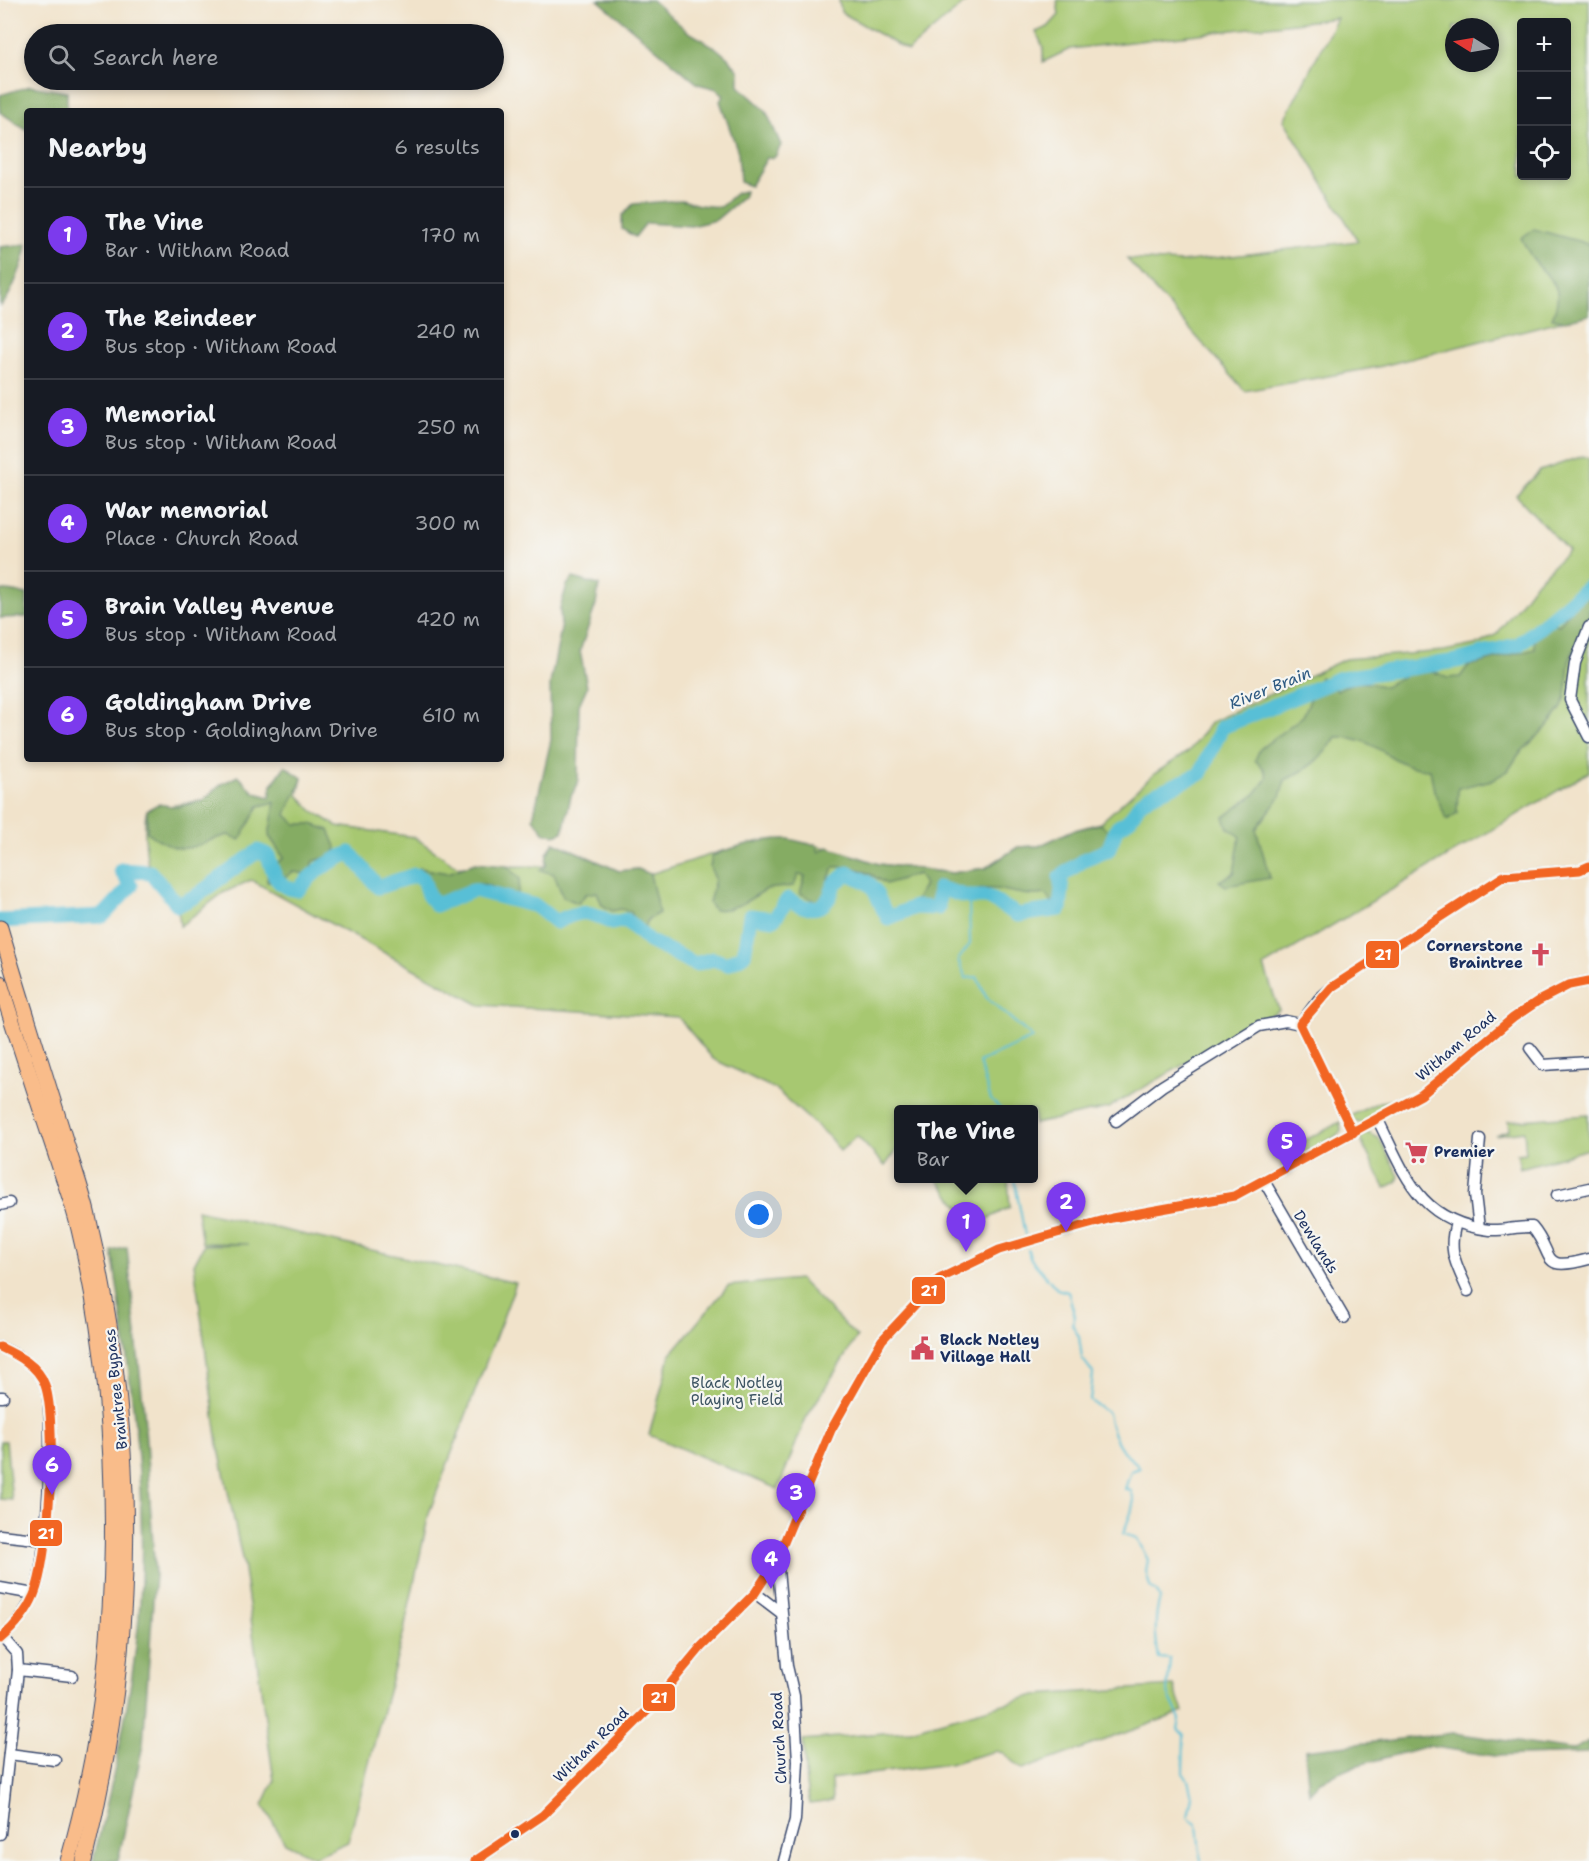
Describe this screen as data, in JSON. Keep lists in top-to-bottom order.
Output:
{
  "streets": {
    "highway": ["Braintree Bypass"],
    "street": ["Witham Road", "Dewlands", "Church Road"]
  },
  "crossings": [
    ["Witham Road", "Dewlands"],
    ["Witham Road", "Church Road"]
  ],
  "water": ["River Brain"],
  "parks": ["Black Notley Playing Field"],
  "places": {
    "church": ["Cornerstone Braintree"],
    "supermarket": ["Premier"],
    "public building": ["Black Notley Village Hall"]
  },
  "lines": ["transit line 21"],
  "north": "left",
  "page": {
    "map_buttons": ["+", "−"],
    "search": "Search here",
    "heading": ["Nearby", "6 results"],
    "list": [
      {
        "mark": "1",
        "name": "The Vine",
        "note": "Bar · Witham Road",
        "value": "170 m"
      },
      {
        "mark": "2",
        "name": "The Reindeer",
        "note": "Bus stop · Witham Road",
        "value": "240 m"
      },
      {
        "mark": "3",
        "name": "Memorial",
        "note": "Bus stop · Witham Road",
        "value": "250 m"
      },
      {
        "mark": "4",
        "name": "War memorial",
        "note": "Place · Church Road",
        "value": "300 m"
      },
      {
        "mark": "5",
        "name": "Brain Valley Avenue",
        "note": "Bus stop · Witham Road",
        "value": "420 m"
      },
      {
        "mark": "6",
        "name": "Goldingham Drive",
        "note": "Bus stop · Goldingham Drive",
        "value": "610 m"
      }
    ],
    "popup": ["The Vine", "Bar"],
    "pins": [
      "5",
      "2",
      "1",
      "6",
      "3",
      "4"
    ]
  }
}
